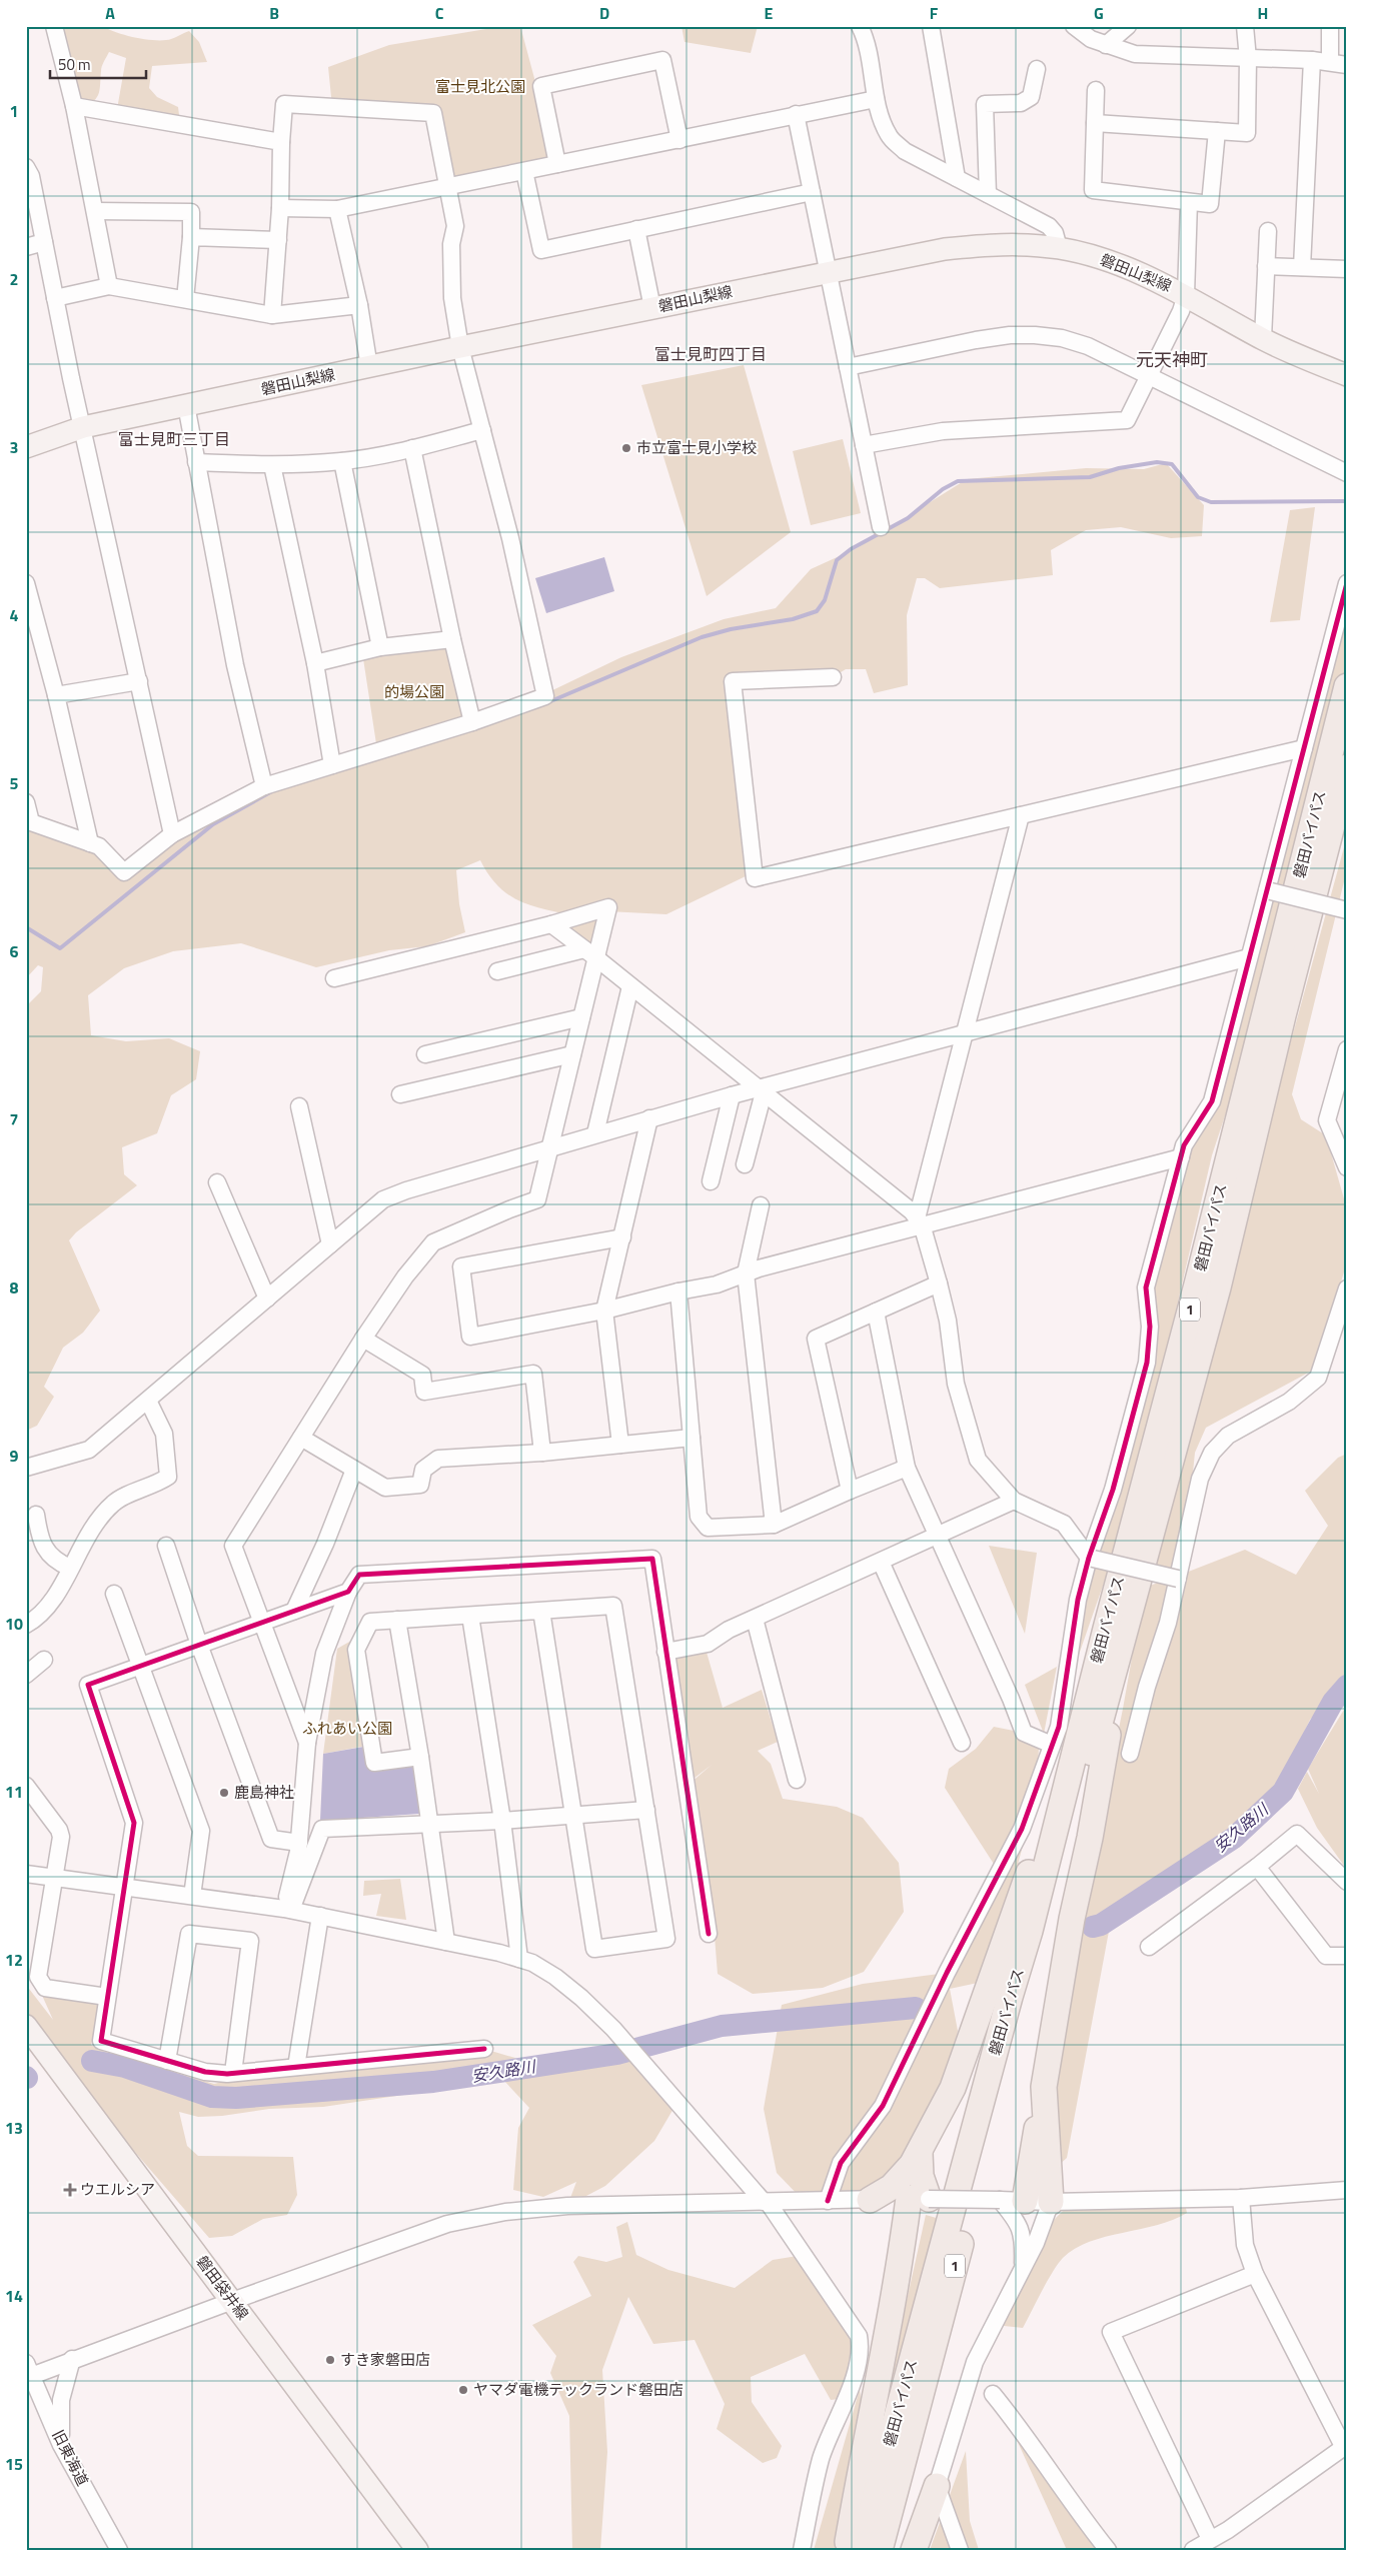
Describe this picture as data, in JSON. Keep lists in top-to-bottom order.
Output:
{
  "streets": {
    "highway": ["磐田バイパス", "1"],
    "main road": ["磐田山梨線", "磐田袋井線"],
    "street": ["旧東海道"]
  },
  "crossings": [
    ["磐田バイパス", "1"]
  ],
  "districts": ["富士見町四丁目", "元天神町", "富士見町三丁目"],
  "water": ["安久路川"],
  "parks": ["富士見北公園", "的場公園", "ふれあい公園"],
  "places": {
    "other": [
      "市立富士見小学校",
      "鹿島神社",
      "すき家磐田店",
      "ヤマダ電機テックランド磐田店"
    ],
    "health": ["ウエルシア"]
  },
  "scale_bar": "50 m",
  "grid": {
    "columns": [
      "A",
      "B",
      "C",
      "D",
      "E",
      "F",
      "G",
      "H"
    ],
    "rows": [
      "1",
      "2",
      "3",
      "4",
      "5",
      "6",
      "7",
      "8",
      "9",
      "10",
      "11",
      "12",
      "13",
      "14",
      "15"
    ]
  }
}
